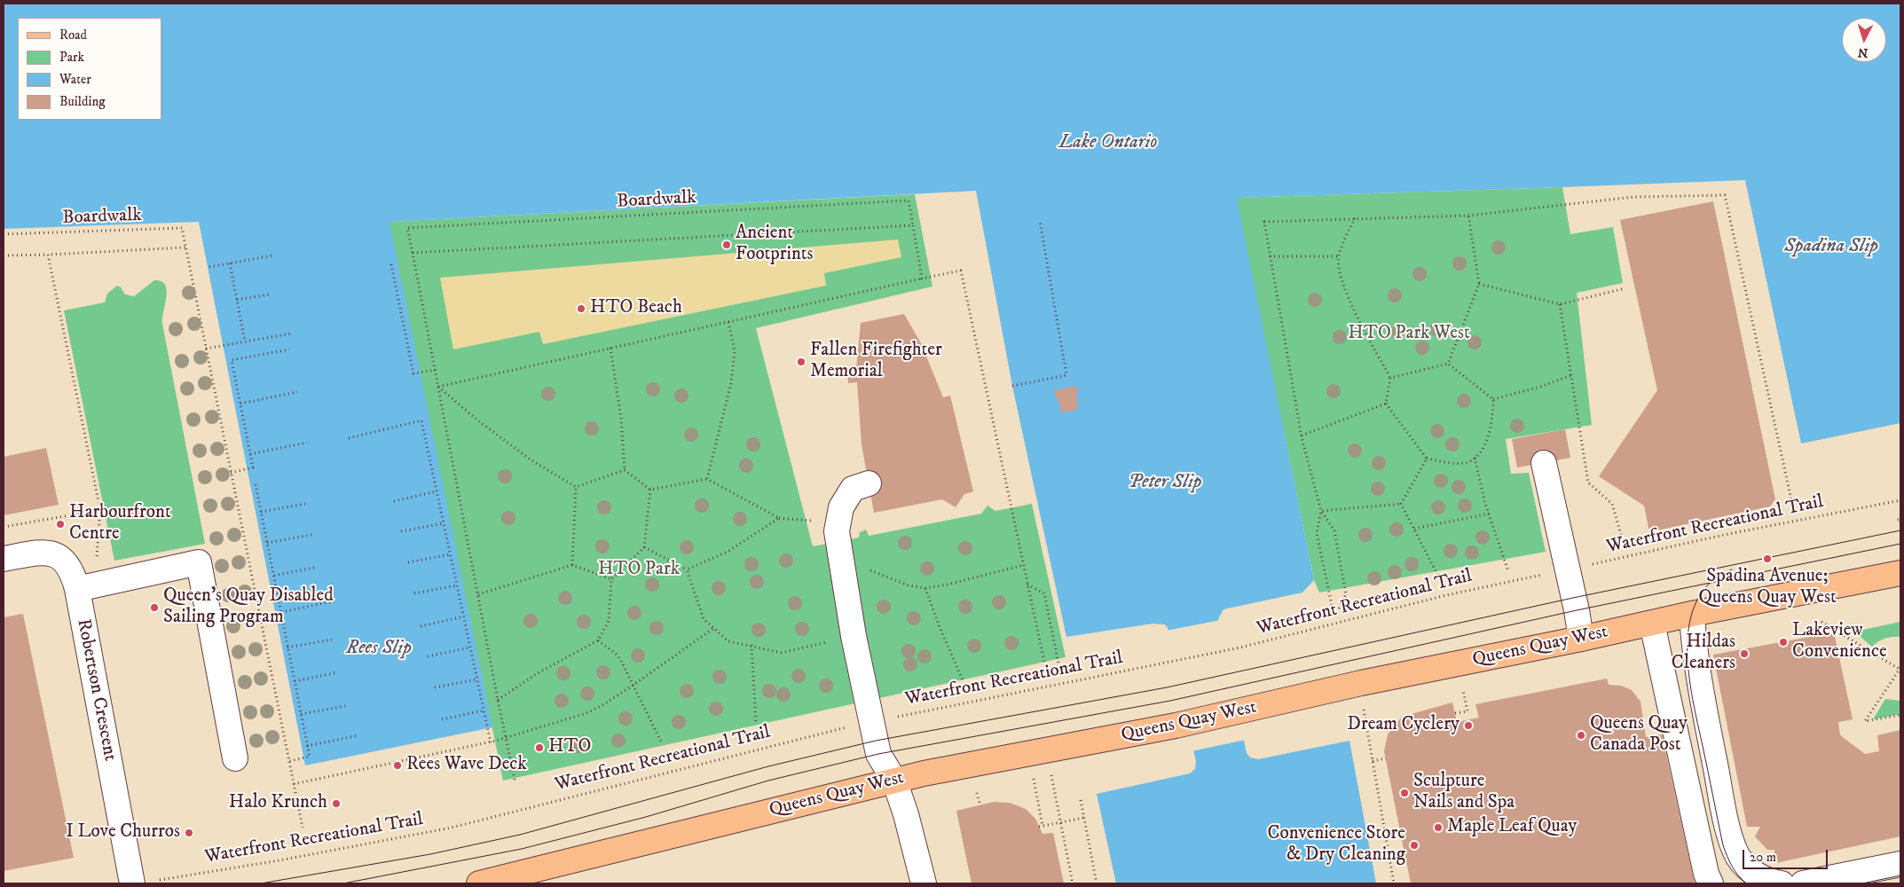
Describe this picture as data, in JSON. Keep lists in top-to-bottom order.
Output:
{
  "streets": {
    "main road": ["Queens Quay West"],
    "street": ["Robertson Crescent"],
    "path": ["Boardwalk", "Waterfront Recreational Trail"]
  },
  "water": [
    "Lake Ontario",
    "Spadina Slip",
    "Peter Slip",
    "Rees Slip"
  ],
  "parks": ["HTO Park West", "HTO Park"],
  "places": [
    "Ancient Footprints",
    "HTO Beach",
    "Fallen Firefighter Memorial",
    "Harbourfront Centre",
    "Spadina Avenue; Queens Quay West",
    "Queen's Quay Disabled Sailing Program",
    "Lakeview Convenience",
    "Hildas Cleaners",
    "Dream Cyclery",
    "Queens Quay Canada Post",
    "HTO",
    "Rees Wave Deck",
    "Sculpture Nails and Spa",
    "Halo Krunch",
    "Maple Leaf Quay",
    "I Love Churros",
    "Convenience Store & Dry Cleaning"
  ],
  "legend": [
    "Road",
    "Park",
    "Water",
    "Building"
  ],
  "scale_bar": "20 m",
  "north": "bottom"
}
